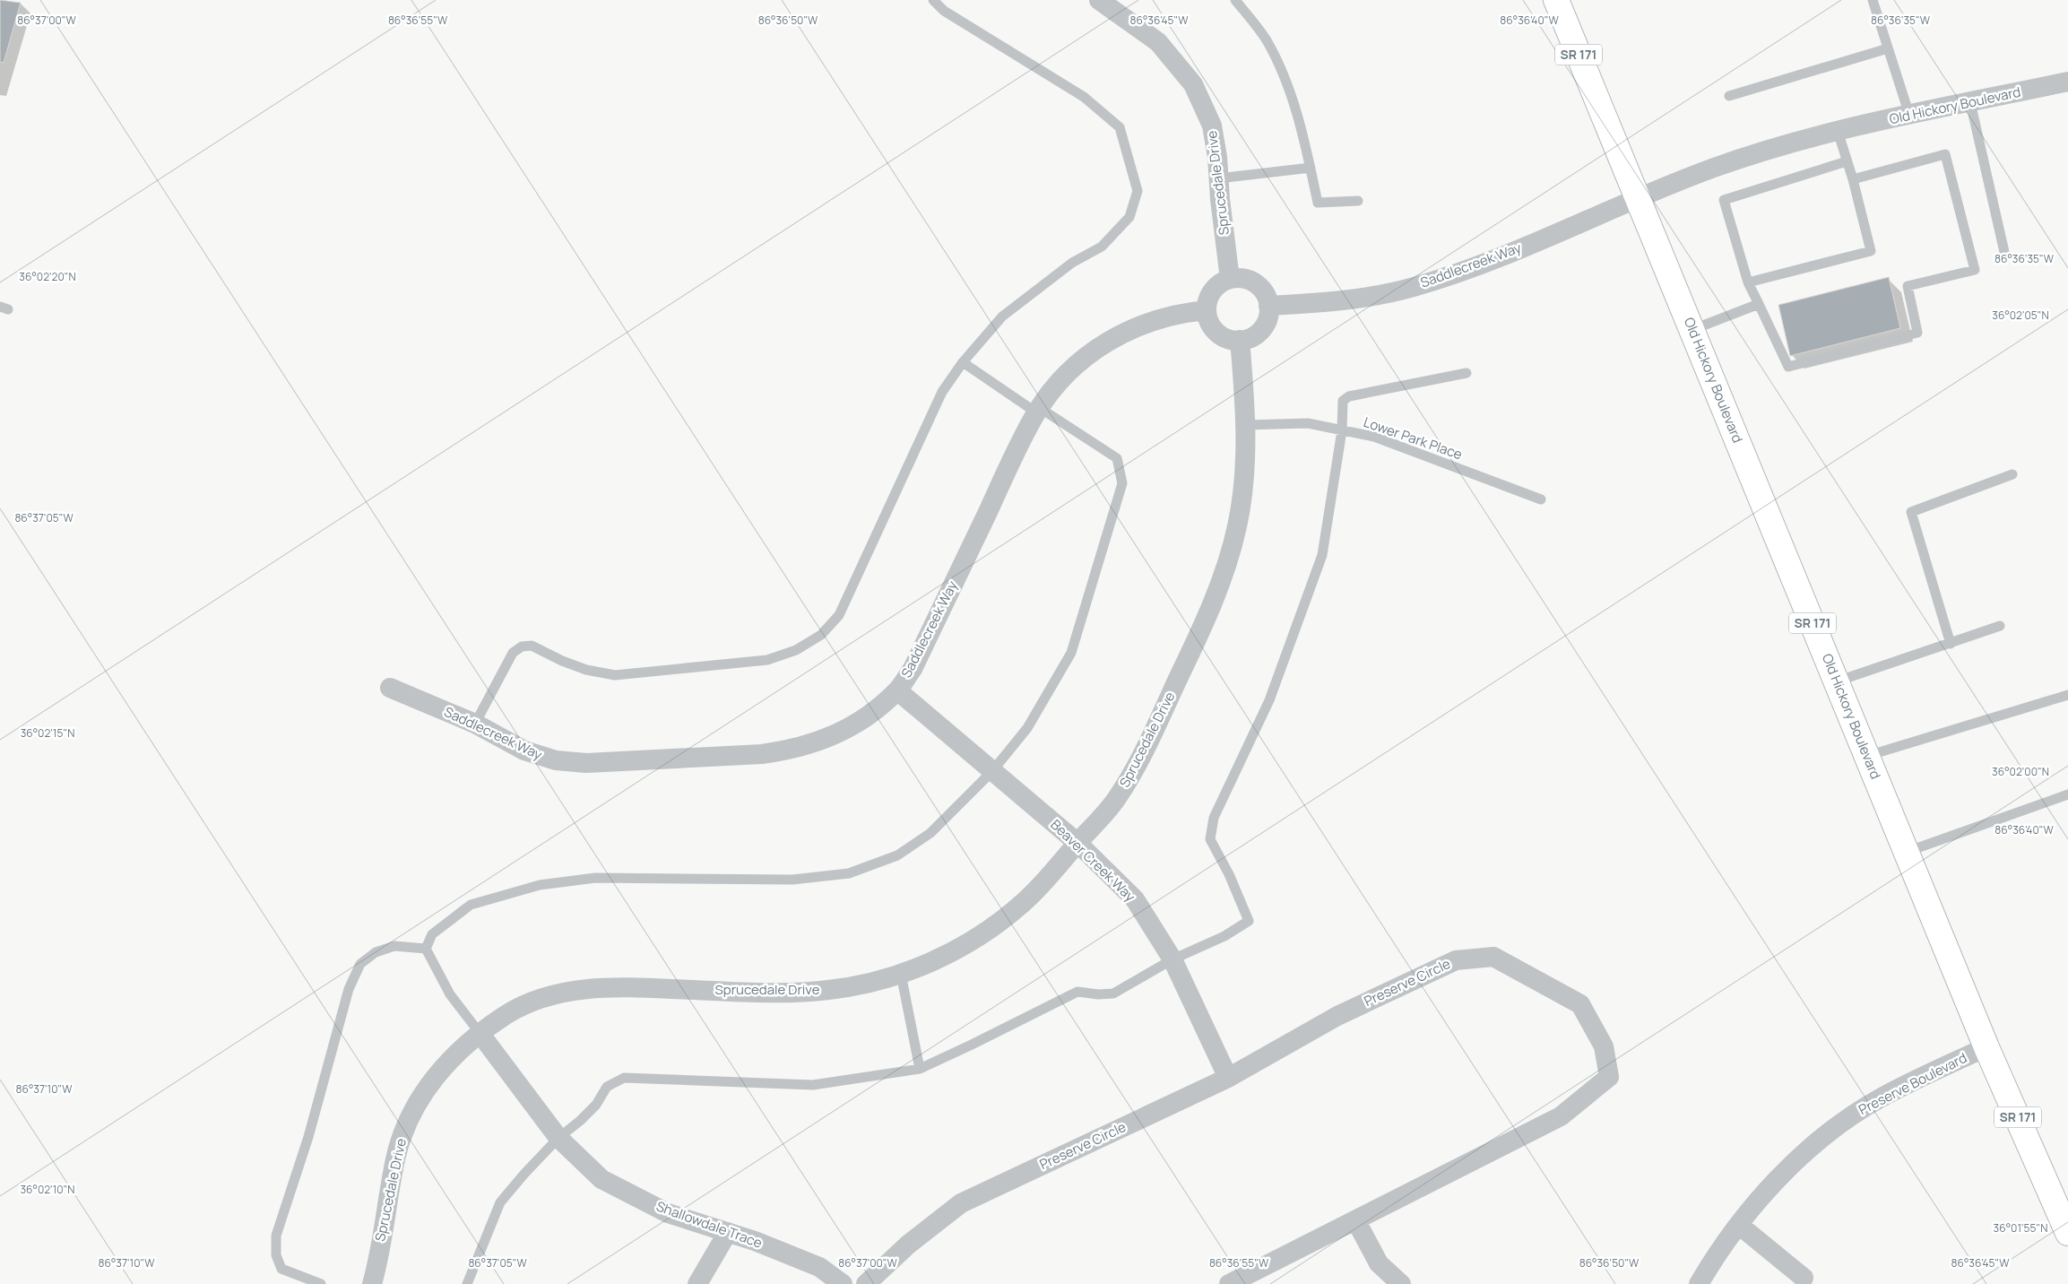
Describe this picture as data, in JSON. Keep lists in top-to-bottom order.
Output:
{
  "streets": {
    "main road": ["SR 171", "Old Hickory Boulevard"],
    "street": [
      "Sprucedale Drive",
      "Saddlecreek Way",
      "Beaver Creek Way",
      "Preserve Circle",
      "Preserve Boulevard",
      "Shallowdale Trace"
    ],
    "lane": ["Lower Park Place"]
  },
  "crossings": [
    ["Old Hickory Boulevard", "Saddlecreek Way"],
    ["Old Hickory Boulevard", "Preserve Boulevard"],
    ["Sprucedale Drive", "Saddlecreek Way"],
    ["Sprucedale Drive", "Lower Park Place"],
    ["Sprucedale Drive", "Beaver Creek Way"],
    ["Sprucedale Drive", "Shallowdale Trace"],
    ["Saddlecreek Way", "Beaver Creek Way"],
    ["Beaver Creek Way", "Preserve Circle"]
  ],
  "coordinates": [
    "86°36'35\"W",
    "86°37'00\"W",
    "86°36'55\"W",
    "86°36'50\"W",
    "86°36'45\"W",
    "86°36'40\"W",
    "36°02'20\"N",
    "36°02'05\"N",
    "86°37'05\"W",
    "36°02'15\"N",
    "36°02'00\"N",
    "86°37'10\"W",
    "36°02'10\"N",
    "36°01'55\"N"
  ]
}
